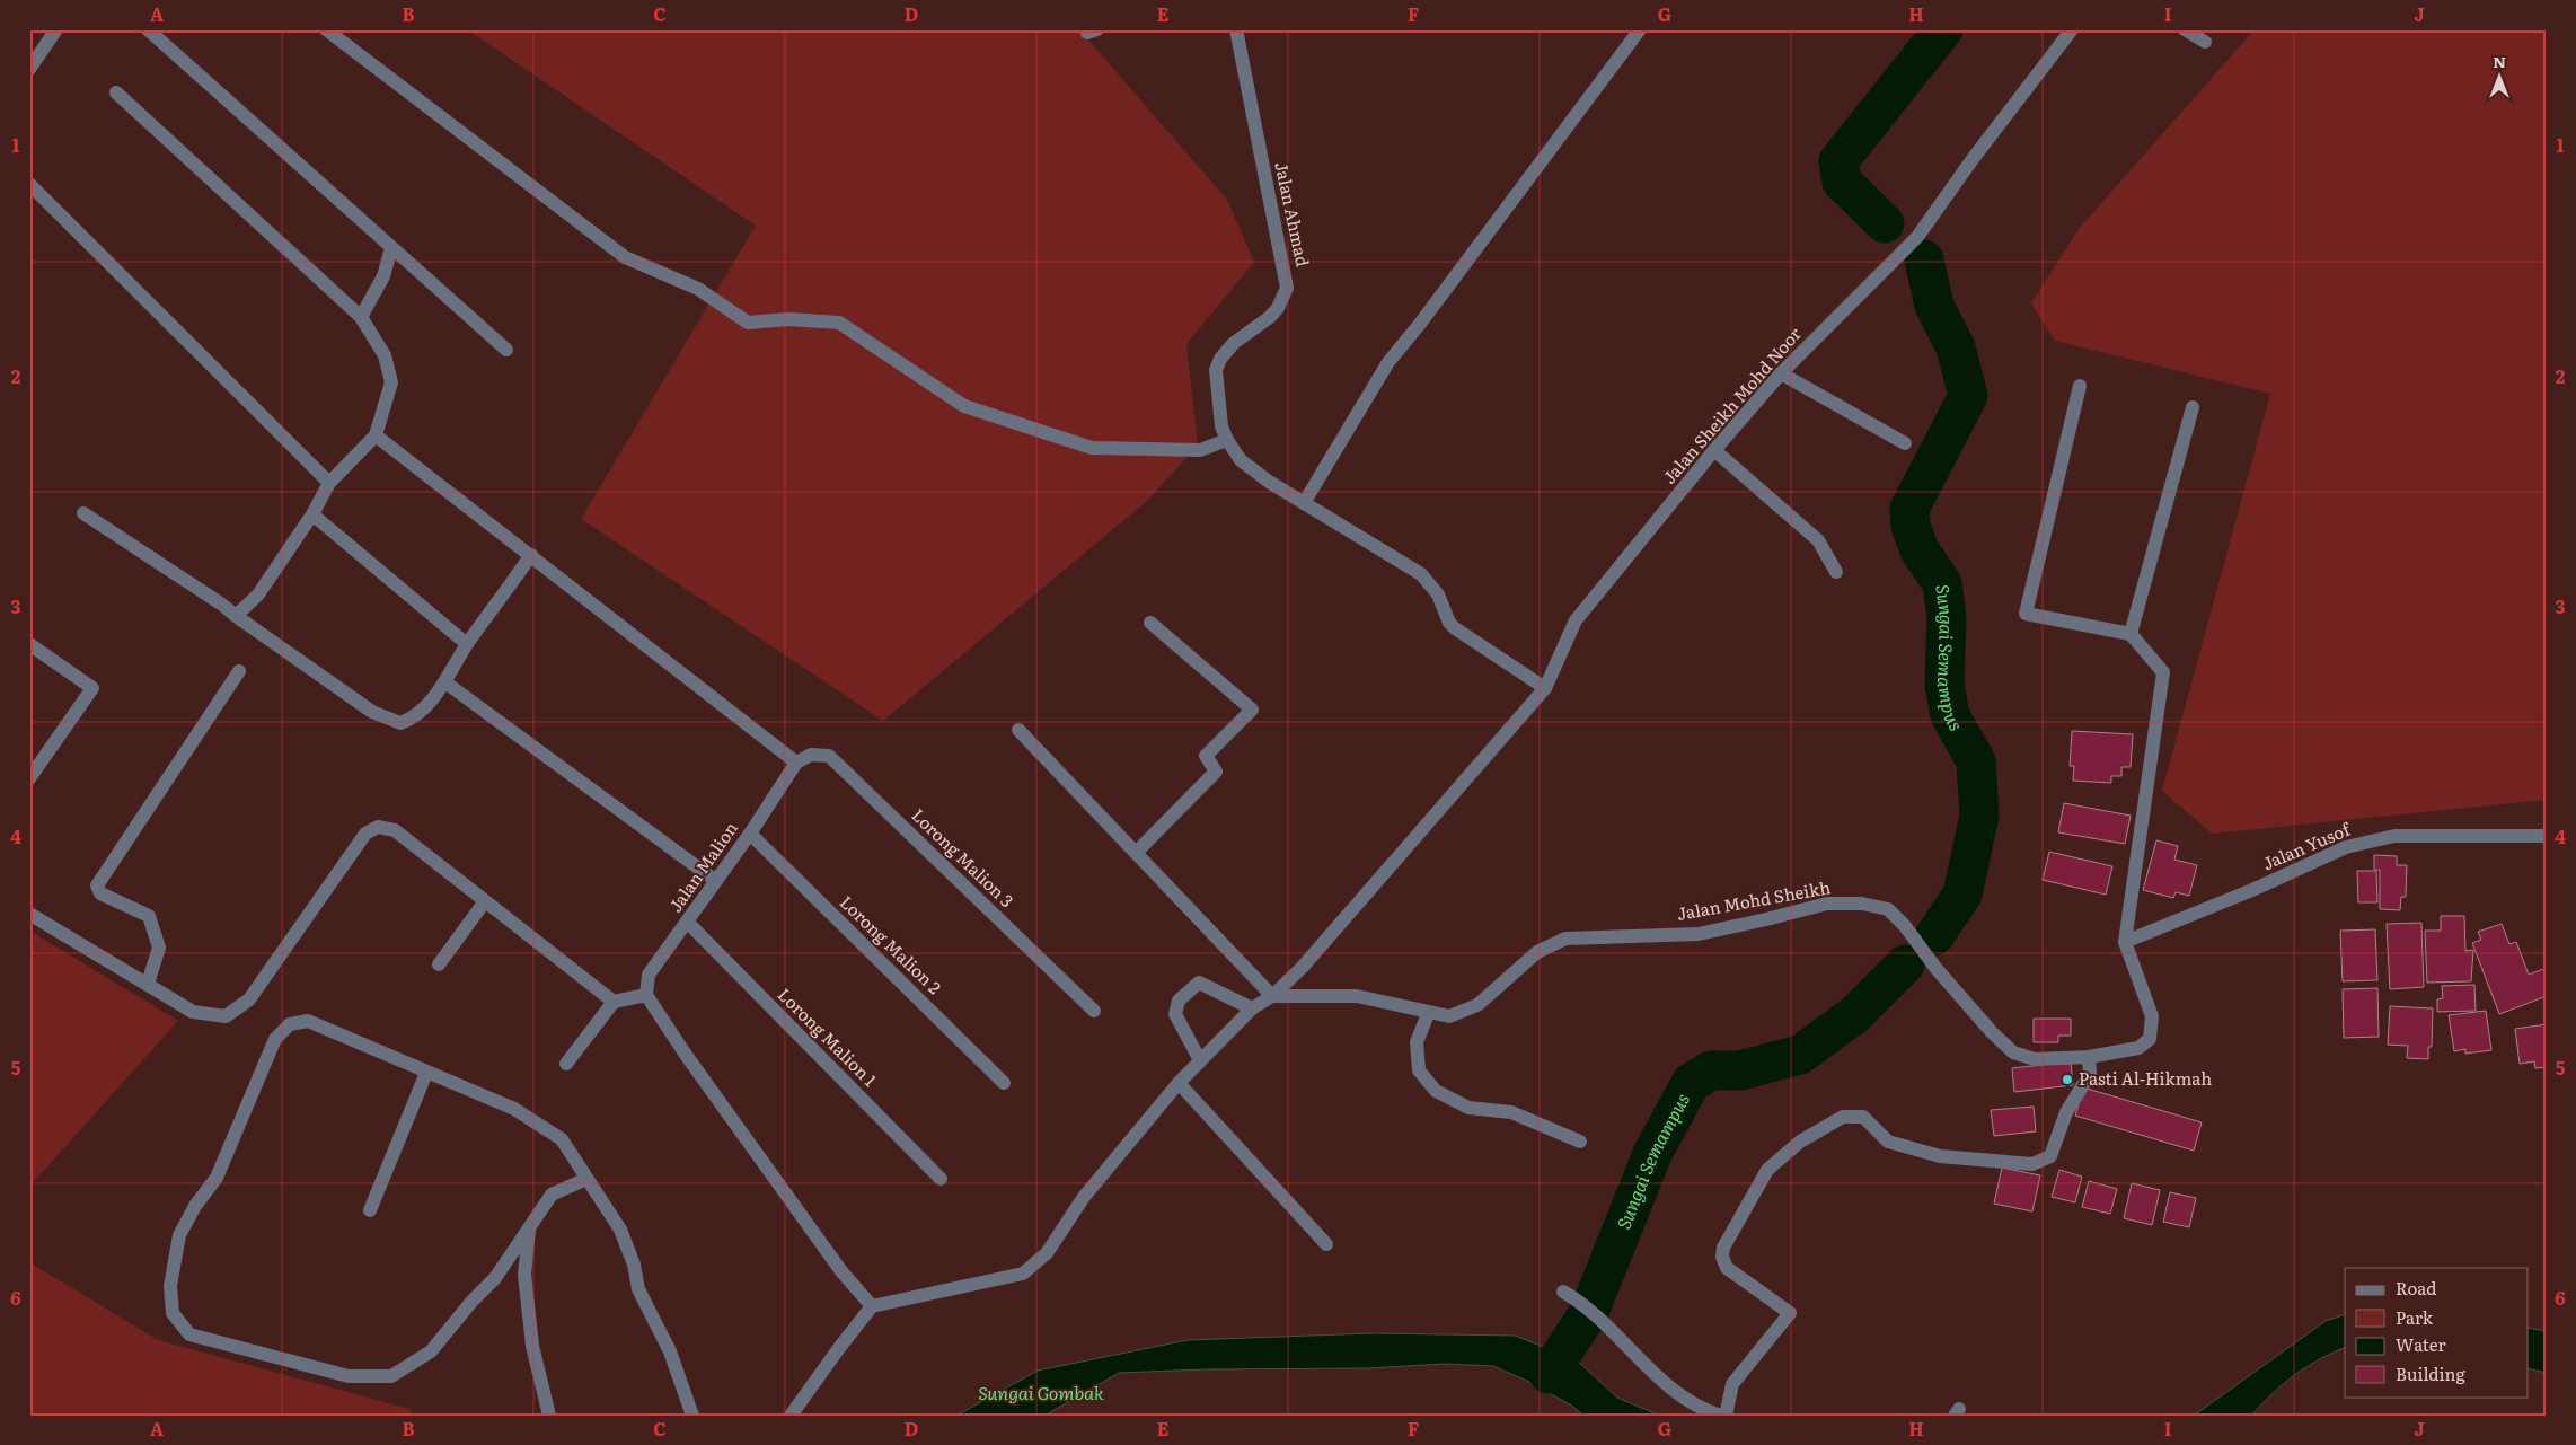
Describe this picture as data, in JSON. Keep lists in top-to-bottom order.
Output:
{
  "streets": {
    "street": [
      "Jalan Ahmad",
      "Jalan Sheikh Mohd Noor",
      "Jalan Yusof",
      "Lorong Malion 3",
      "Jalan Malion",
      "Jalan Mohd Sheikh",
      "Lorong Malion 2",
      "Lorong Malion 1"
    ]
  },
  "crossings": [
    ["Jalan Sheikh Mohd Noor", "Jalan Mohd Sheikh"],
    ["Jalan Yusof", "Jalan Mohd Sheikh"],
    ["Lorong Malion 3", "Jalan Malion"],
    ["Jalan Malion", "Lorong Malion 2"],
    ["Jalan Malion", "Lorong Malion 1"]
  ],
  "water": ["Sungai Semampus", "Sungai Gombak"],
  "places": ["Pasti Al-Hikmah"],
  "legend": [
    "Road",
    "Park",
    "Water",
    "Building"
  ],
  "north": "top",
  "grid": {
    "columns": [
      "A",
      "B",
      "C",
      "D",
      "E",
      "F",
      "G",
      "H",
      "I",
      "J"
    ],
    "rows": [
      "1",
      "2",
      "3",
      "4",
      "5",
      "6"
    ]
  }
}
